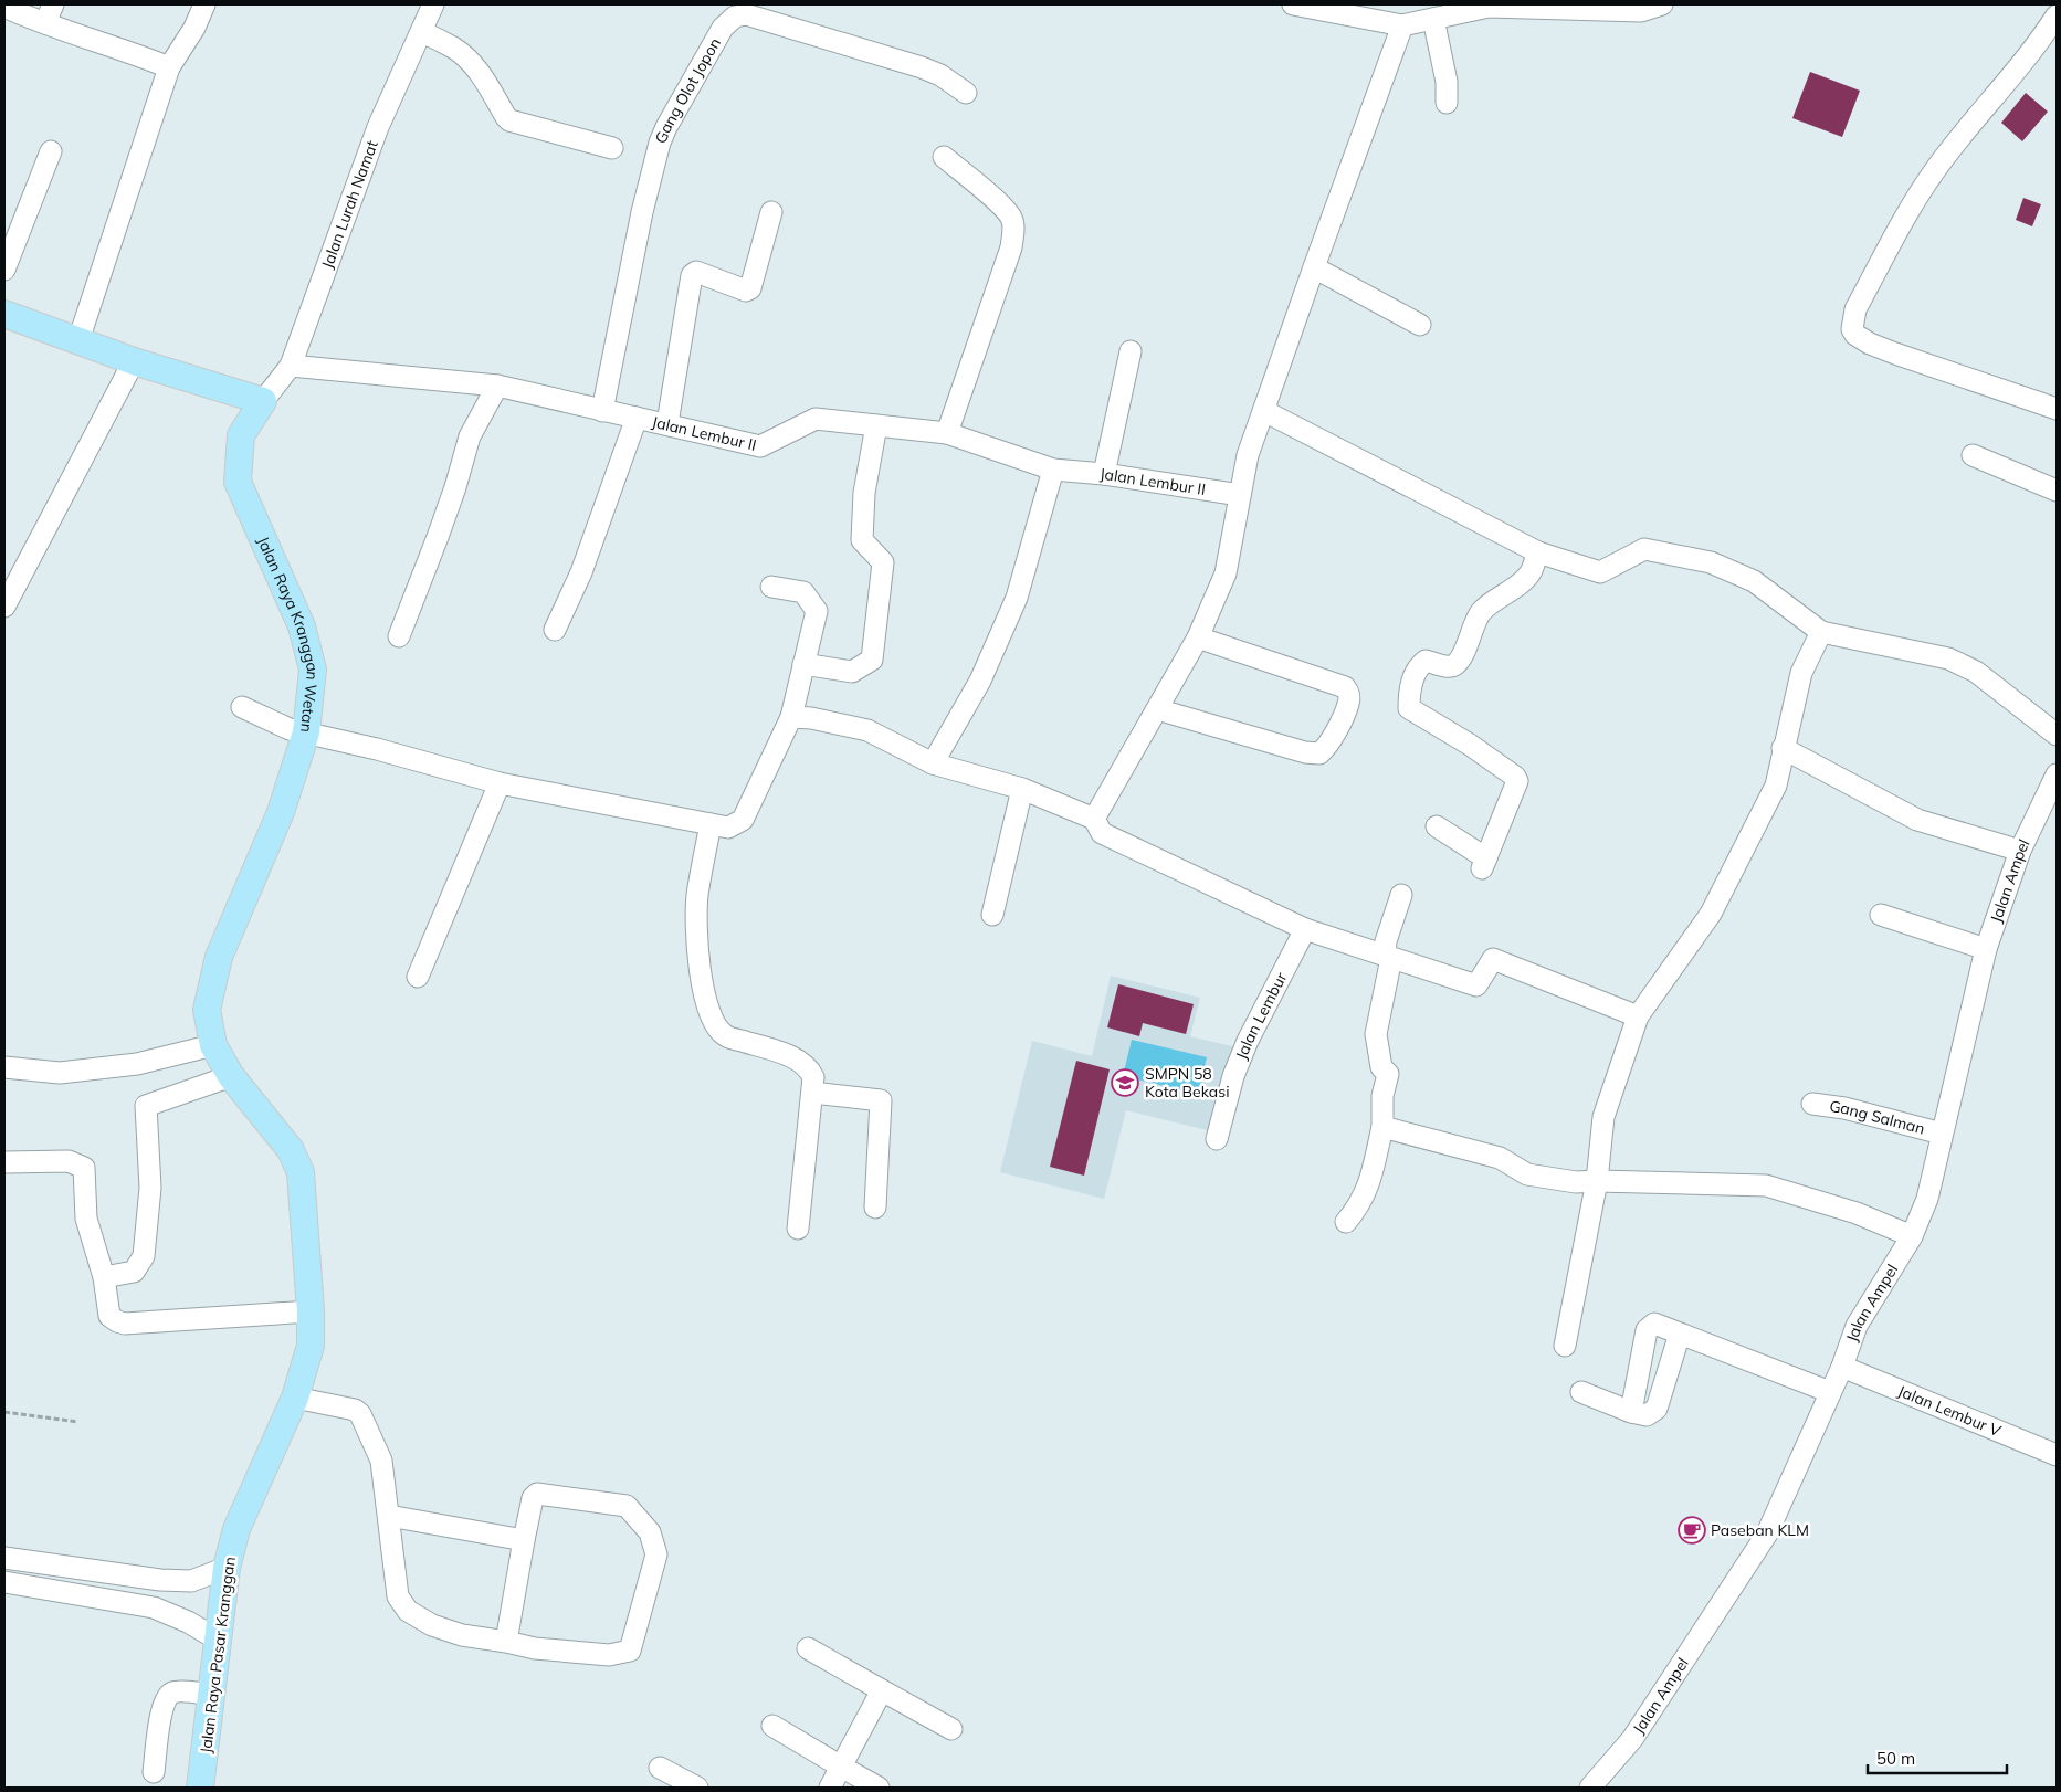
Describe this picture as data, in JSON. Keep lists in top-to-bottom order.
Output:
{
  "streets": {
    "main road": ["Jalan Raya Kranggan Wetan", "Jalan Raya Pasar Kranggan"],
    "street": [
      "Gang Olot Jopon",
      "Jalan Lurah Namat",
      "Jalan Lembur II",
      "Jalan Ampel",
      "Jalan Lembur",
      "Gang Salman",
      "Jalan Lembur V"
    ]
  },
  "crossings": [
    ["Gang Olot Jopon", "Jalan Lembur II"],
    ["Jalan Lurah Namat", "Jalan Lembur II"],
    ["Jalan Lurah Namat", "Jalan Raya Kranggan Wetan"],
    ["Jalan Raya Kranggan Wetan", "Jalan Raya Pasar Kranggan"],
    ["Jalan Ampel", "Gang Salman"],
    ["Jalan Ampel", "Jalan Lembur V"]
  ],
  "places": {
    "school or university": ["SMPN 58 Kota Bekasi"],
    "cafe": ["Paseban KLM"]
  },
  "scale_bar": "50 m"
}
